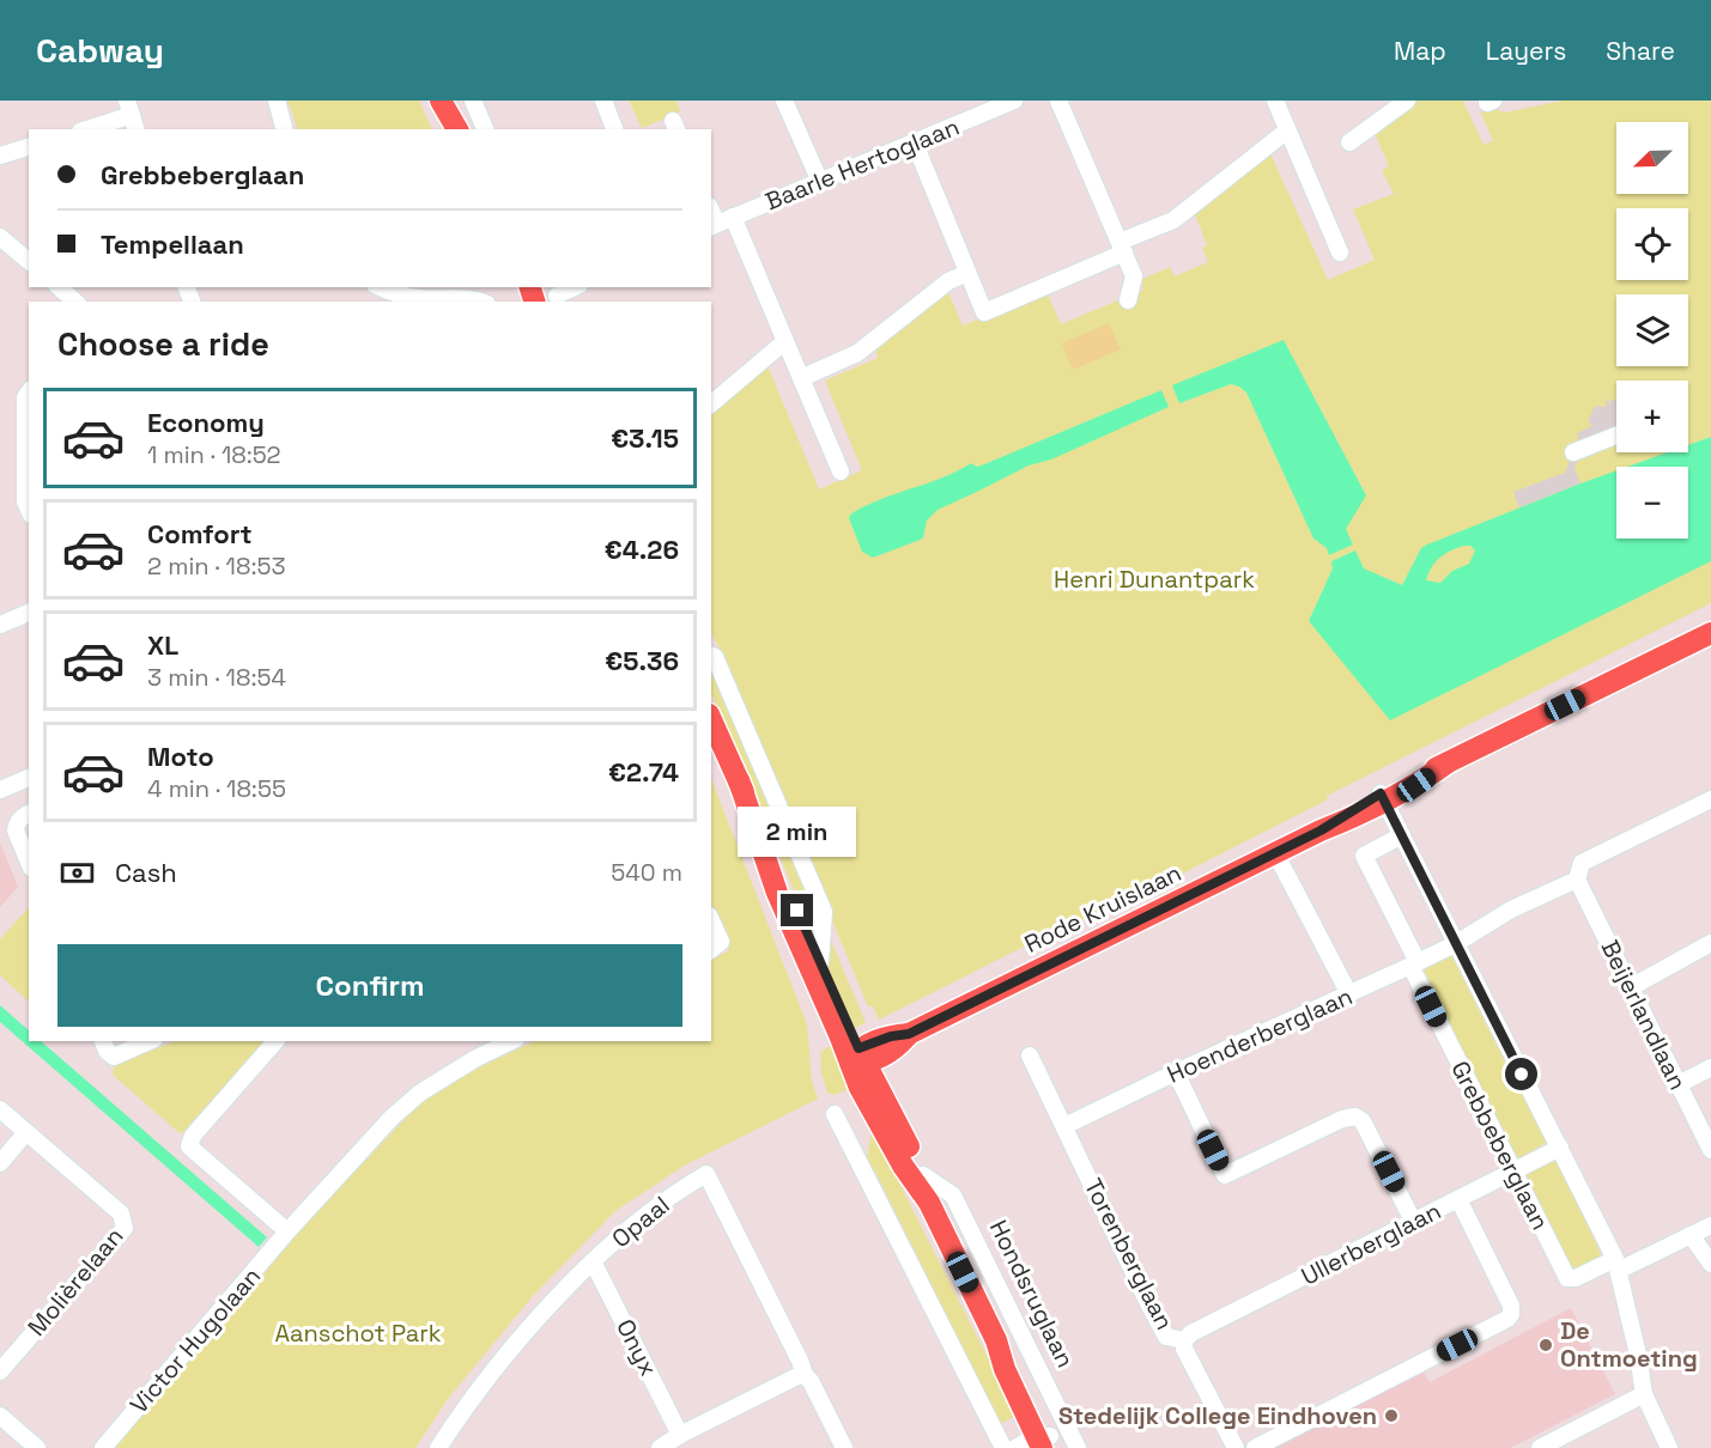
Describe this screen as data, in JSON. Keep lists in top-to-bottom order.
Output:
{
  "streets": {
    "main road": ["Rode Kruislaan", "Hondsruglaan"],
    "street": [
      "Baarle Hertoglaan",
      "Beijerlandlaan",
      "Hoenderberglaan",
      "Grebbeberglaan",
      "Opaal",
      "Ullerberglaan",
      "Torenberglaan",
      "Molièrelaan",
      "Victor Hugolaan",
      "Onyx"
    ]
  },
  "crossings": [
    ["Rode Kruislaan", "Hondsruglaan"],
    ["Beijerlandlaan", "Hoenderberglaan"],
    ["Hoenderberglaan", "Grebbeberglaan"],
    ["Hoenderberglaan", "Torenberglaan"],
    ["Grebbeberglaan", "Ullerberglaan"],
    ["Opaal", "Onyx"],
    ["Ullerberglaan", "Torenberglaan"]
  ],
  "parks": ["Henri Dunantpark", "Aanschot Park"],
  "places": ["De Ontmoeting", "Stedelijk College Eindhoven"],
  "north": "bottom left",
  "page": {
    "header": "Cabway",
    "nav": ["Map", "Layers", "Share"],
    "map_buttons": ["+", "−"],
    "banner": ["Grebbeberglaan", "Tempellaan"],
    "heading": "Choose a ride",
    "list": [
      {
        "name": "Economy",
        "note": "1 min · 18:52",
        "value": "€3.15"
      },
      {
        "name": "Comfort",
        "note": "2 min · 18:53",
        "value": "€4.26"
      },
      {
        "name": "XL",
        "note": "3 min · 18:54",
        "value": "€5.36"
      },
      {
        "name": "Moto",
        "note": "4 min · 18:55",
        "value": "€2.74"
      }
    ],
    "bubble": "2 min",
    "pay": ["Cash", "540 m"],
    "buttons": "Confirm"
  }
}
